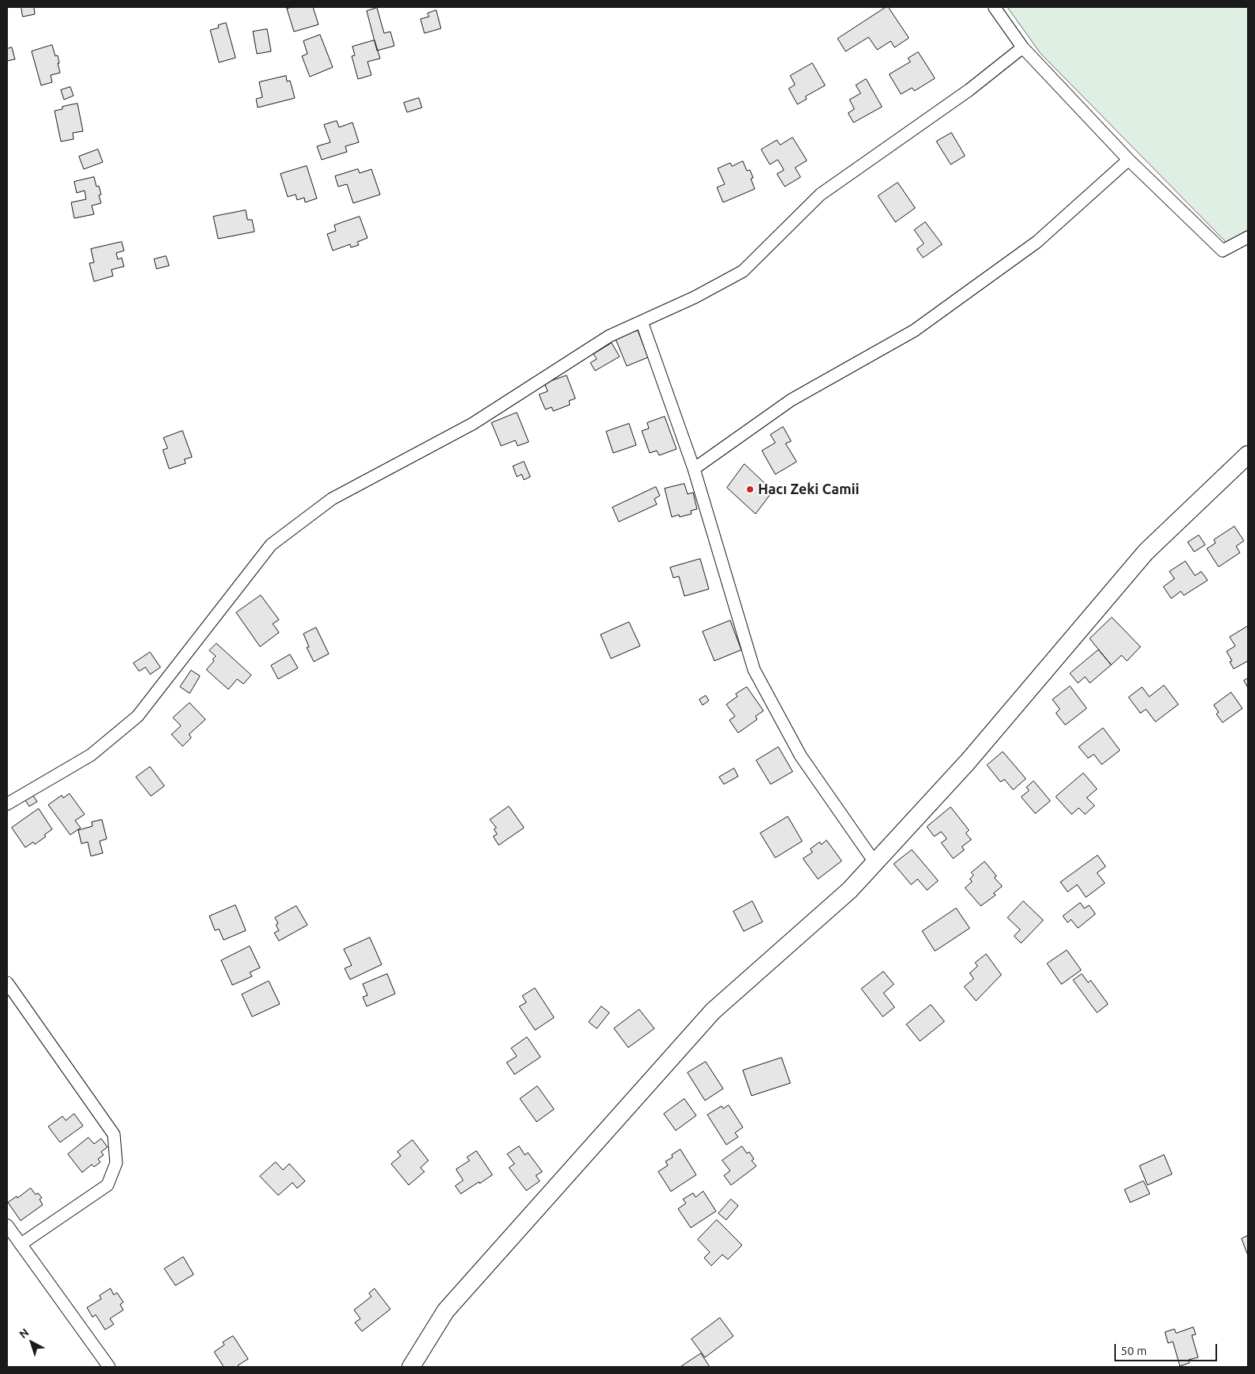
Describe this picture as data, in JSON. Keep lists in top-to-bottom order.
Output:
{
  "places": ["Hacı Zeki Camii"],
  "scale_bar": "50 m",
  "north": "top left"
}
